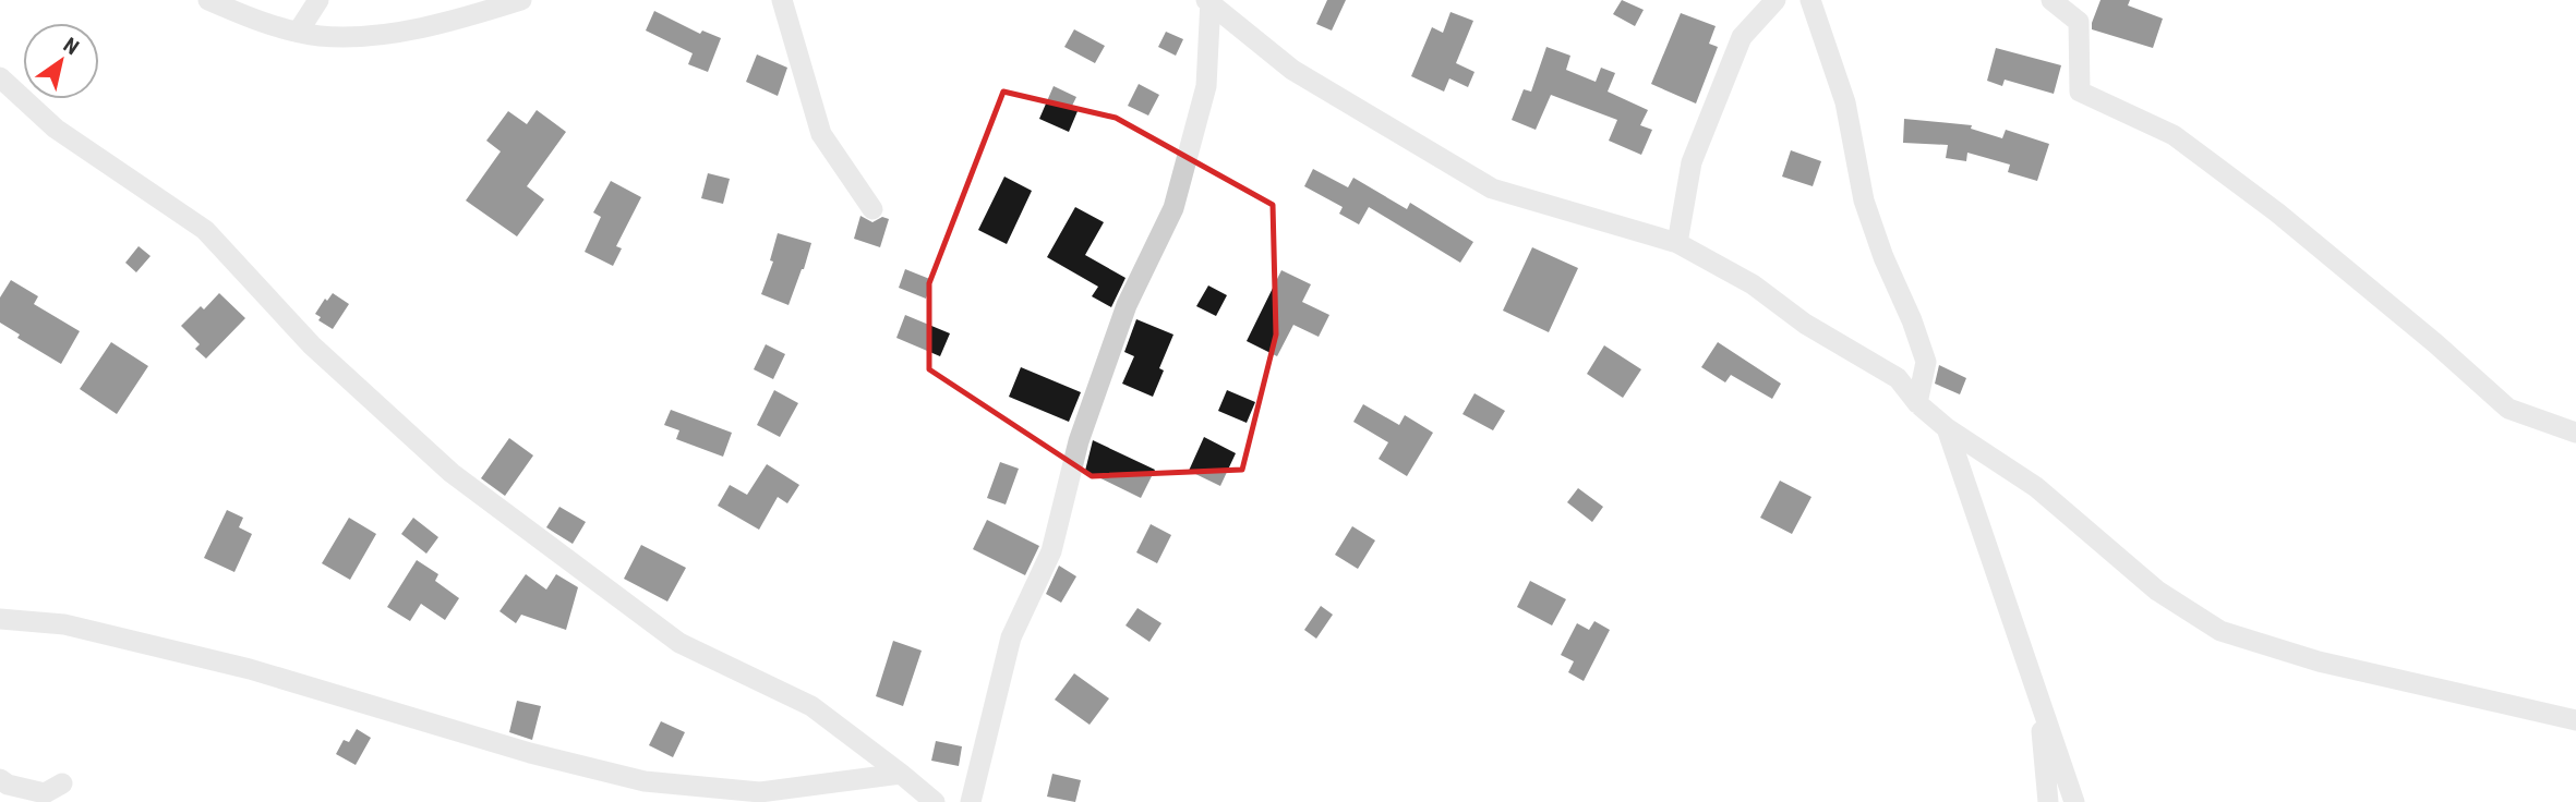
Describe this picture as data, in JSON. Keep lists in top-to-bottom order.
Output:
{
  "north": "top right"
}
